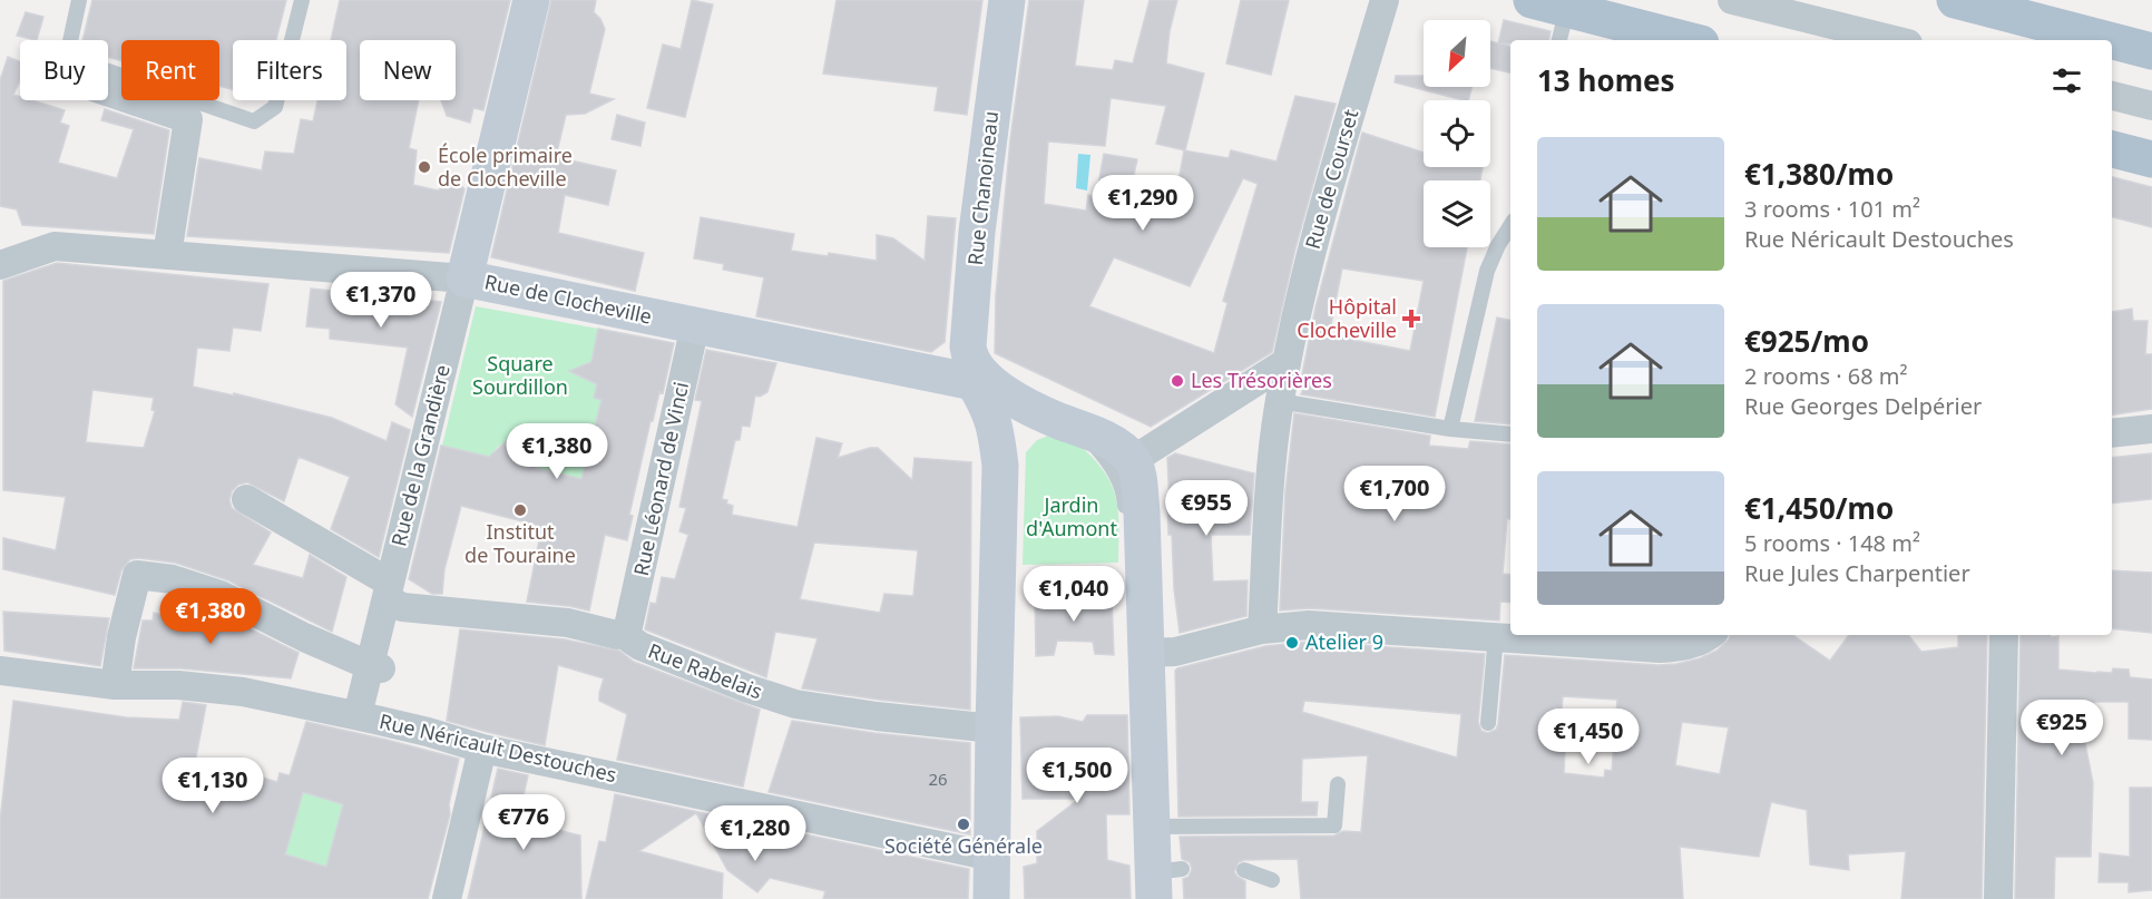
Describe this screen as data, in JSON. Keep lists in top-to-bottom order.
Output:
{
  "streets": {
    "main road": ["Rue Chanoineau", "Rue de Clocheville", "Rue de la Grandière"],
    "street": [
      "Rue de Courset",
      "Rue Léonard de Vinci",
      "Rue Rabelais",
      "Rue Néricault Destouches"
    ]
  },
  "crossings": [
    ["Rue Chanoineau", "Rue de Clocheville"],
    ["Rue Chanoineau", "Rue Rabelais"],
    ["Rue Chanoineau", "Rue Néricault Destouches"],
    ["Rue de Clocheville", "Rue de la Grandière"],
    ["Rue de Clocheville", "Rue Léonard de Vinci"],
    ["Rue de la Grandière", "Rue Rabelais"],
    ["Rue de la Grandière", "Rue Néricault Destouches"],
    ["Rue Léonard de Vinci", "Rue Rabelais"]
  ],
  "parks": ["Square Sourdillon", "Jardin d'Aumont"],
  "places": {
    "other": [
      "École primaire de Clocheville",
      "Les Trésorières",
      "Institut de Touraine",
      "Atelier 9",
      "Société Générale"
    ],
    "health": ["Hôpital Clocheville"]
  },
  "house_numbers": ["26"],
  "north": "bottom left",
  "page": {
    "chip": [
      "Buy",
      "Rent",
      "Filters",
      "New"
    ],
    "heading": "13 homes",
    "list": [
      {
        "name": "€1,380/mo",
        "note": "3 rooms · 101 m² · Rue Néricault Destouches"
      },
      {
        "name": "€925/mo",
        "note": "2 rooms · 68 m² · Rue Georges Delpérier"
      },
      {
        "name": "€1,450/mo",
        "note": "5 rooms · 148 m² · Rue Jules Charpentier"
      }
    ],
    "price": [
      "€1,290",
      "€1,370",
      "€1,380",
      "€1,700",
      "€955",
      "€1,040",
      "€1,380",
      "€925",
      "€1,450",
      "€1,500",
      "€1,130",
      "€776",
      "€1,280"
    ]
  }
}
